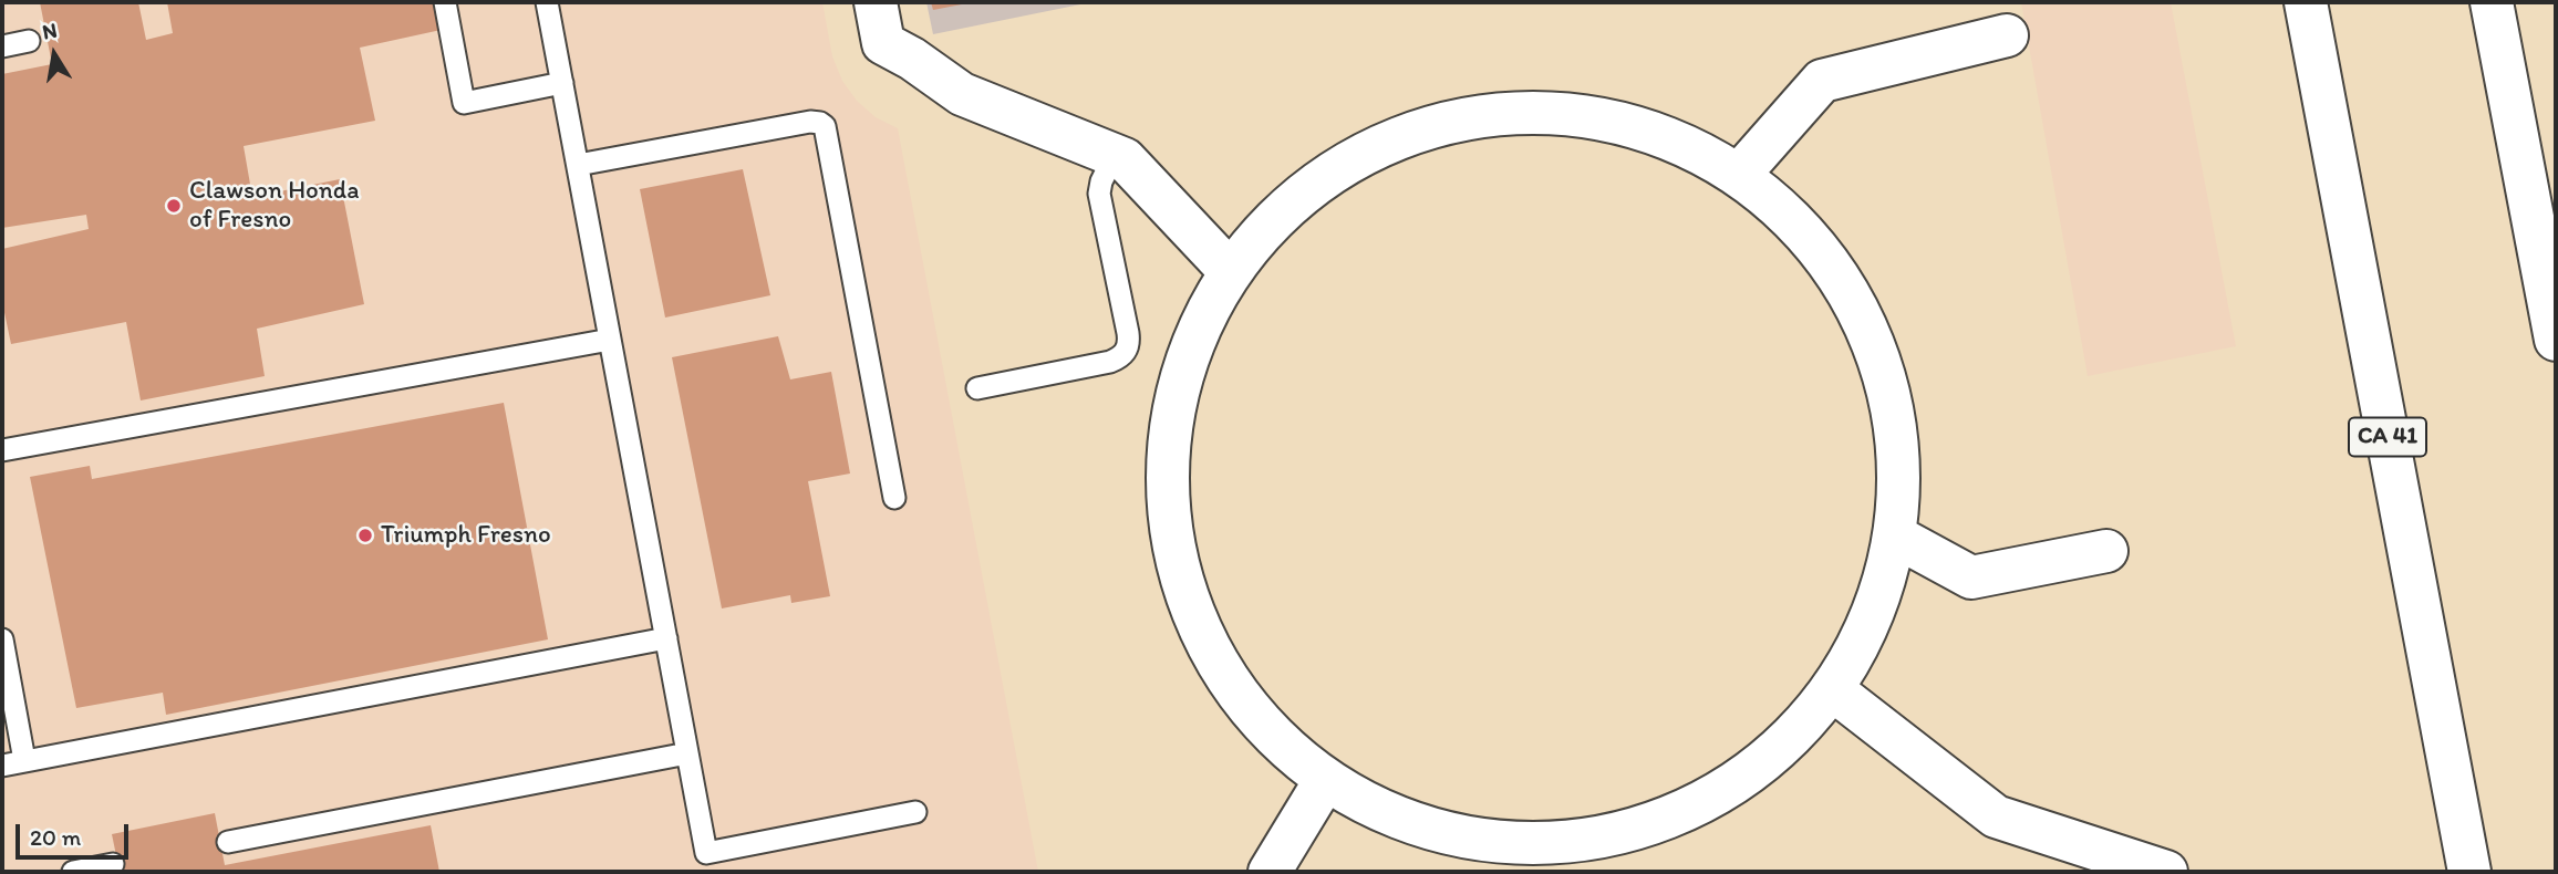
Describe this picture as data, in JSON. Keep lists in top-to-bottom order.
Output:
{
  "streets": {
    "main road": ["CA 41"]
  },
  "places": ["Clawson Honda of Fresno", "Triumph Fresno"],
  "scale_bar": "20 m",
  "north": "top"
}
